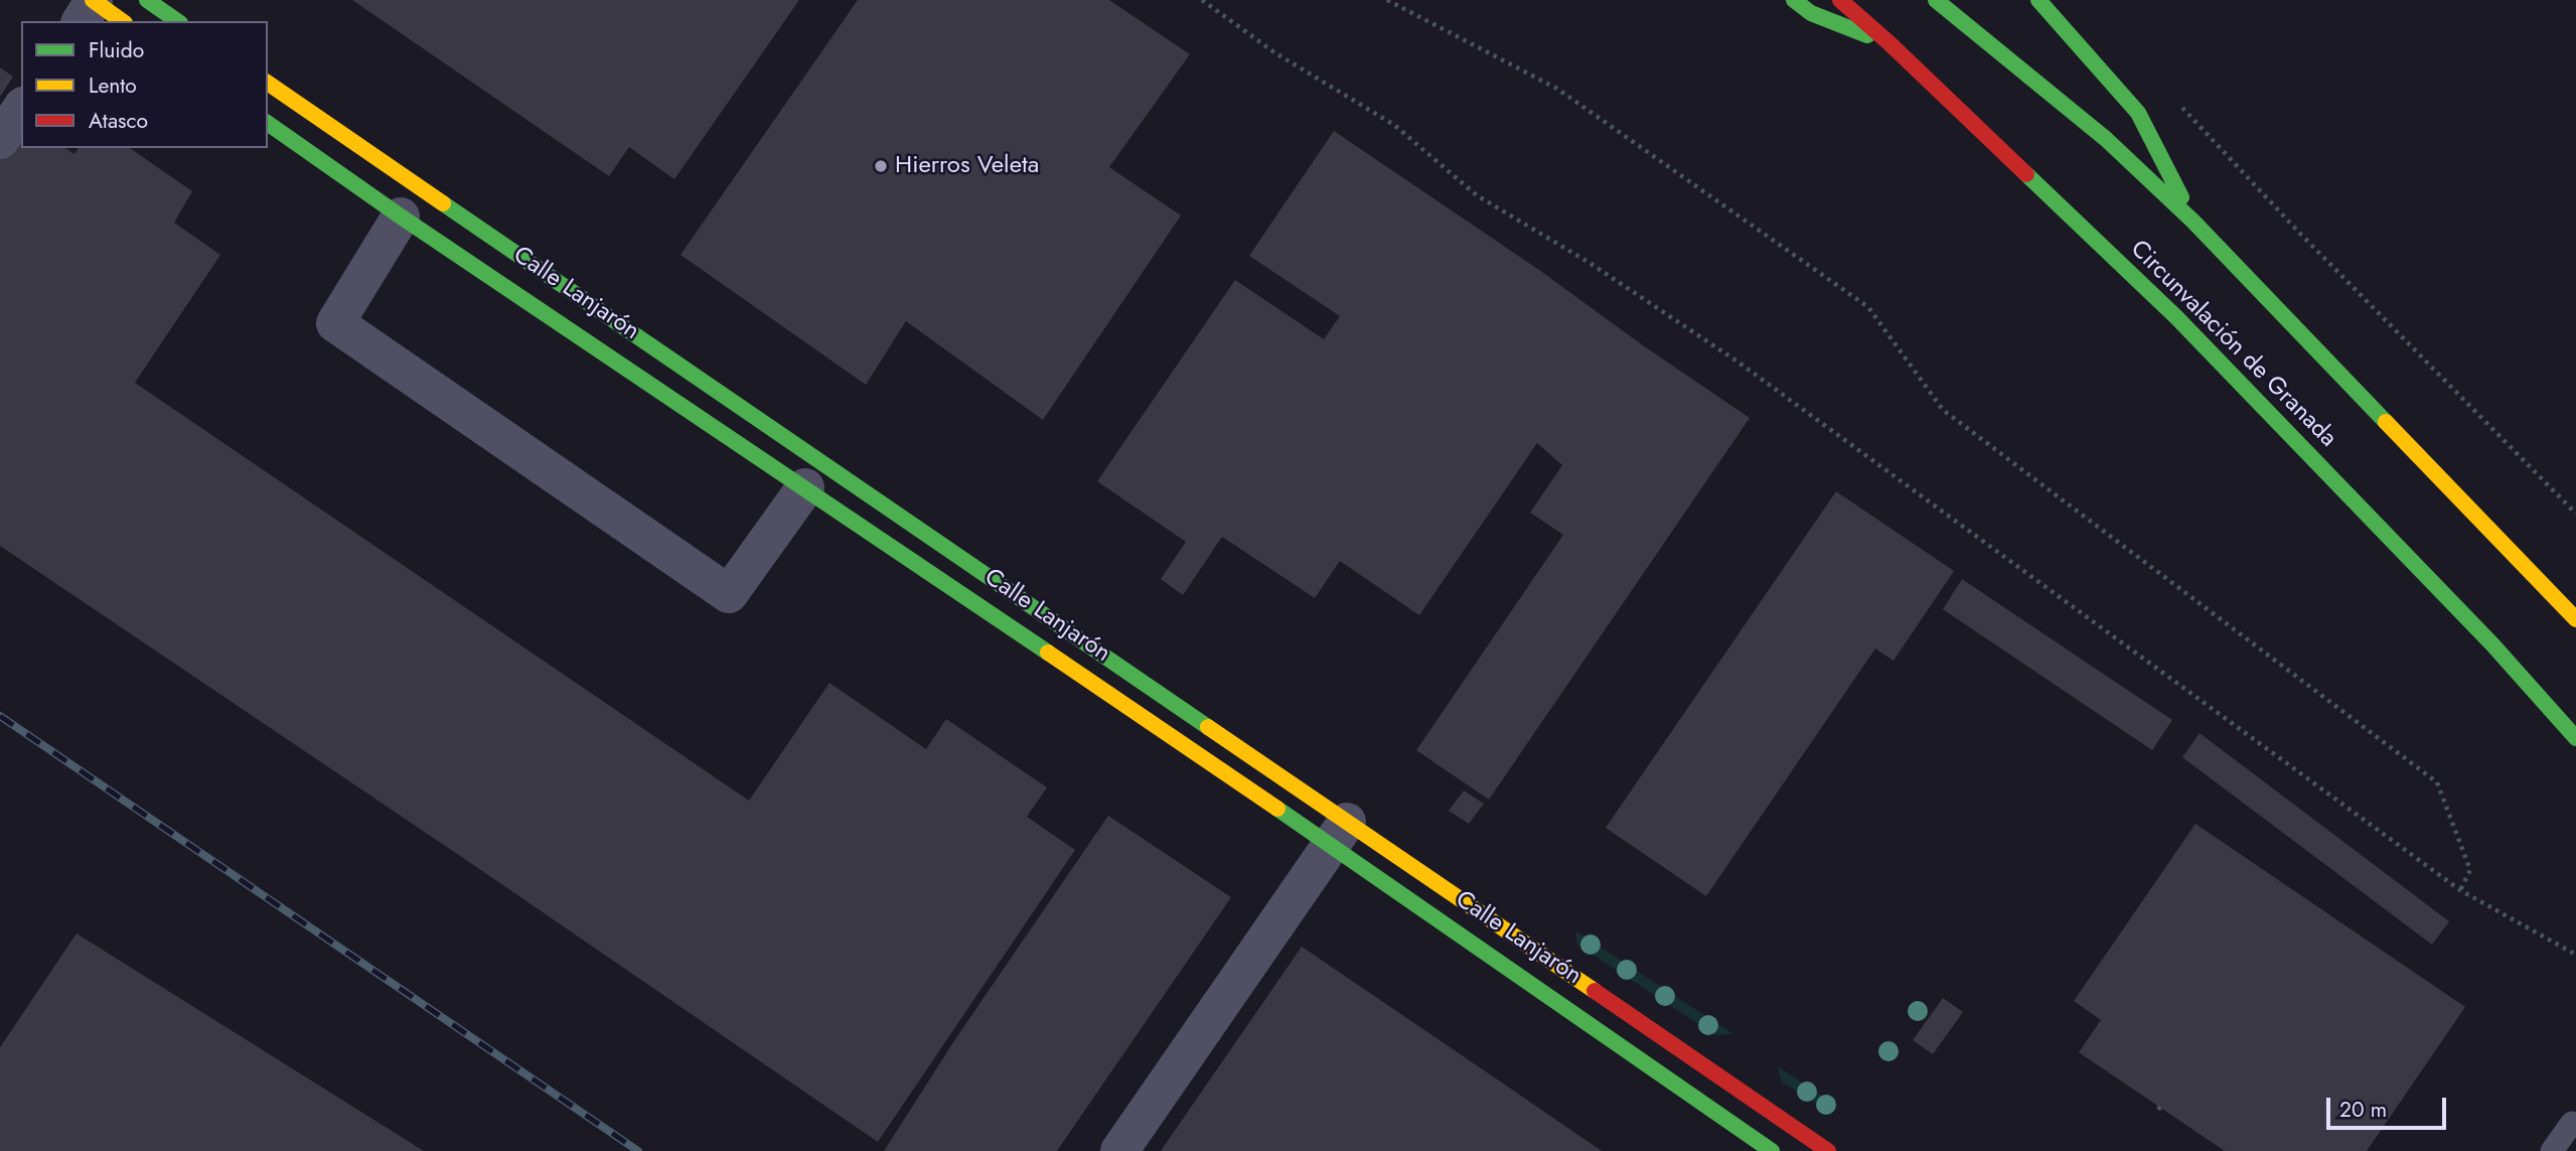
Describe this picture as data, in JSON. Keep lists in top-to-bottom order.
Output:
{
  "streets": {
    "main road": ["Calle Lanjarón", "Circunvalación de Granada"]
  },
  "places": ["Hierros Veleta"],
  "legend": ["Fluido", "Lento", "Atasco"],
  "scale_bar": "20 m"
}
